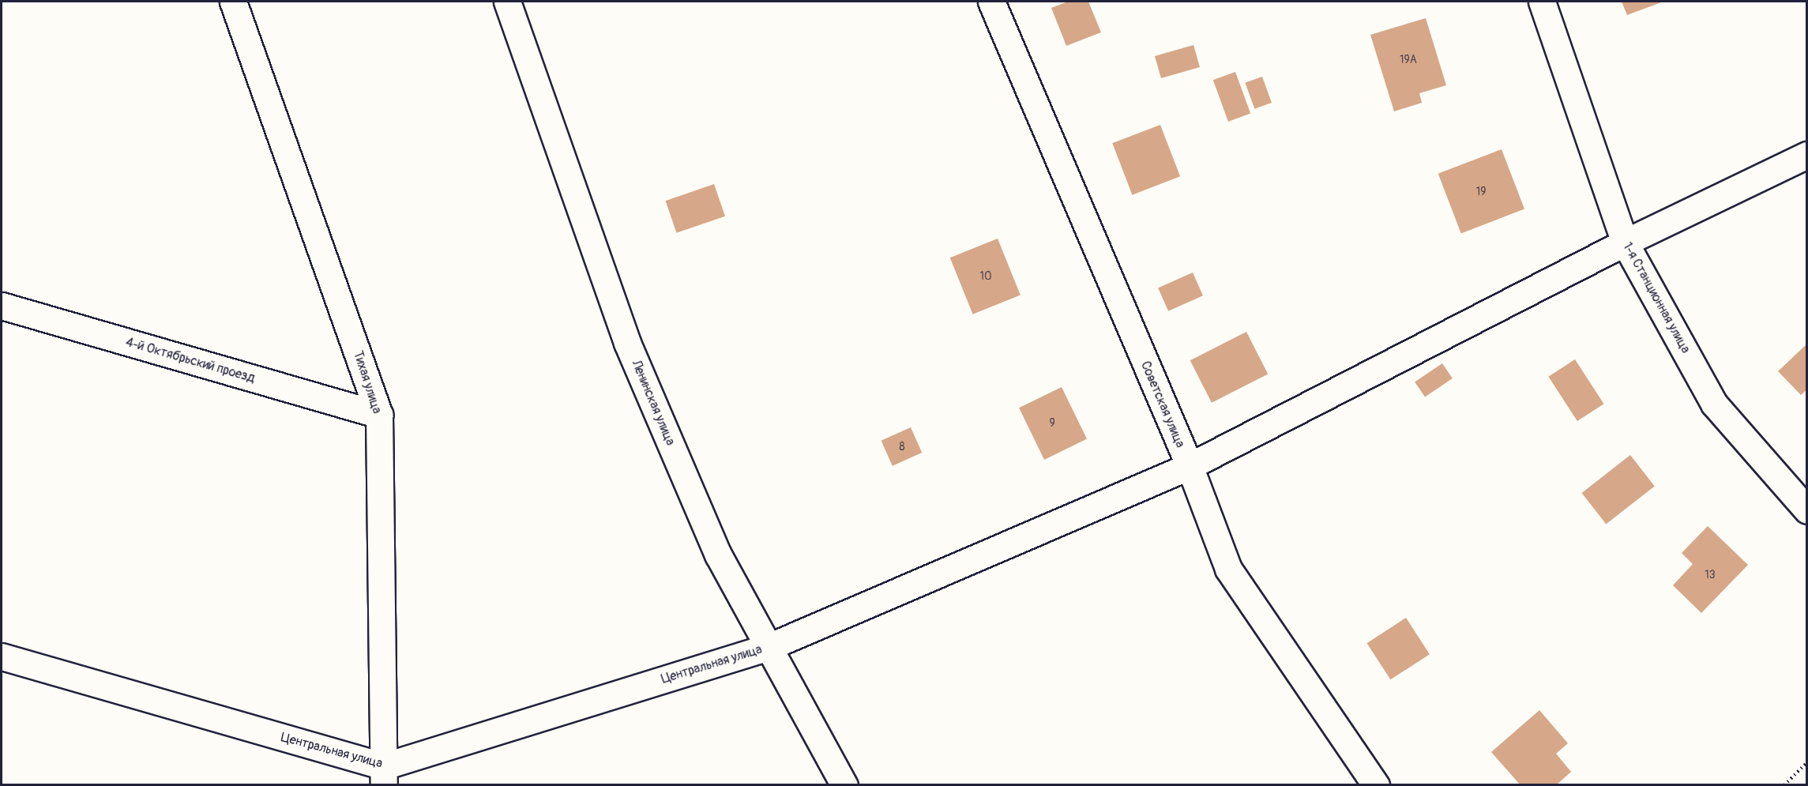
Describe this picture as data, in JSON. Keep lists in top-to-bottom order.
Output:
{
  "streets": {
    "street": [
      "1-я Станционная улица",
      "4-й Октябрьский проезд",
      "Тихая улица",
      "Ленинская улица",
      "Советская улица",
      "Центральная улица"
    ]
  },
  "crossings": [
    ["1-я Станционная улица", "Центральная улица"],
    ["4-й Октябрьский проезд", "Тихая улица"],
    ["Тихая улица", "Центральная улица"],
    ["Ленинская улица", "Центральная улица"],
    ["Советская улица", "Центральная улица"]
  ],
  "house_numbers": [
    "19А",
    "19",
    "10",
    "9",
    "8",
    "13"
  ]
}
